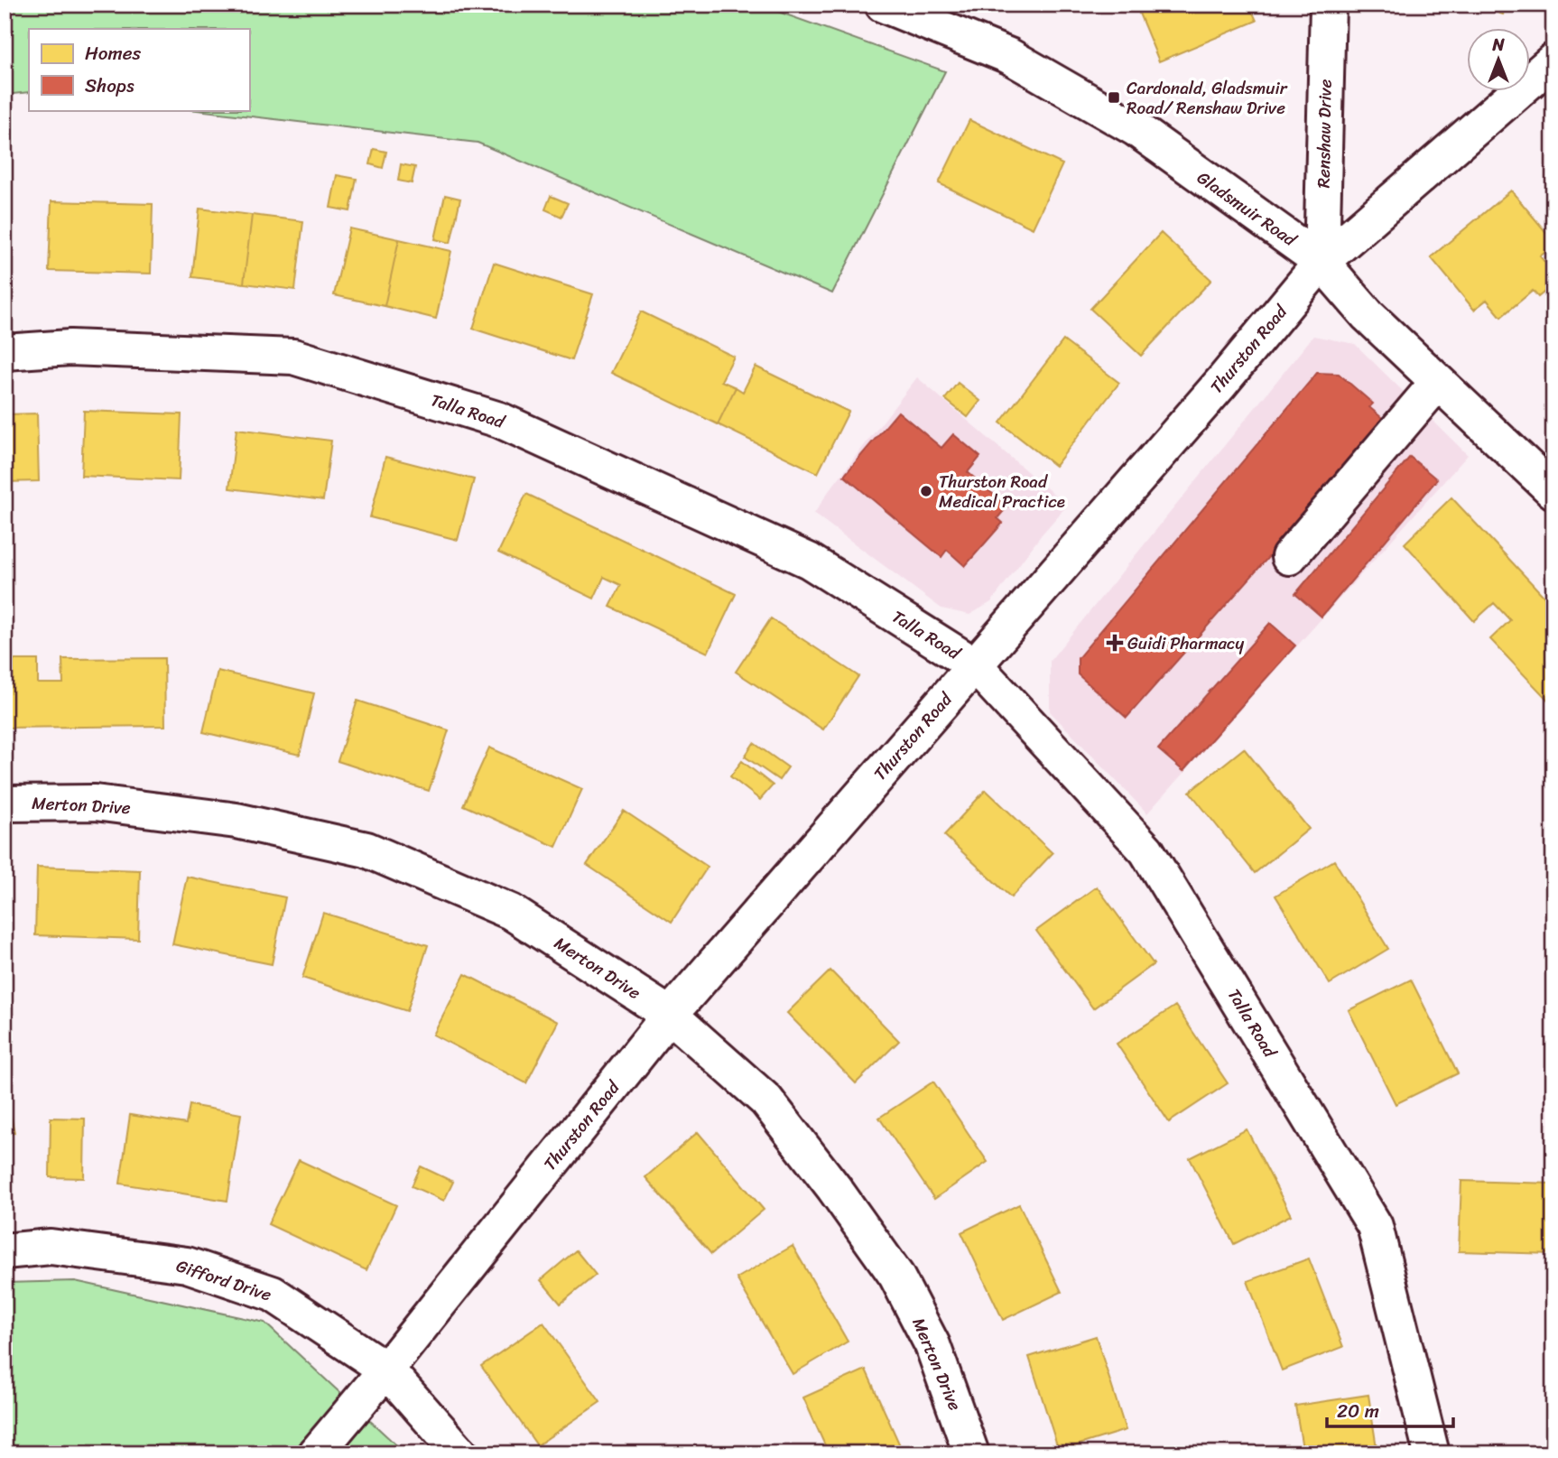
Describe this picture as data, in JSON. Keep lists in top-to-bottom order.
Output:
{
  "streets": {
    "street": [
      "Renshaw Drive",
      "Gladsmuir Road",
      "Thurston Road",
      "Talla Road",
      "Merton Drive",
      "Gifford Drive"
    ]
  },
  "crossings": [
    ["Renshaw Drive", "Gladsmuir Road"],
    ["Renshaw Drive", "Thurston Road"],
    ["Gladsmuir Road", "Thurston Road"],
    ["Thurston Road", "Talla Road"],
    ["Thurston Road", "Merton Drive"],
    ["Thurston Road", "Gifford Drive"]
  ],
  "places": {
    "transit": ["Cardonald, Gladsmuir Road/ Renshaw Drive"],
    "other": ["Thurston Road Medical Practice"],
    "health": ["Guidi Pharmacy"]
  },
  "legend": ["Homes", "Shops"],
  "scale_bar": "20 m",
  "north": "top"
}
